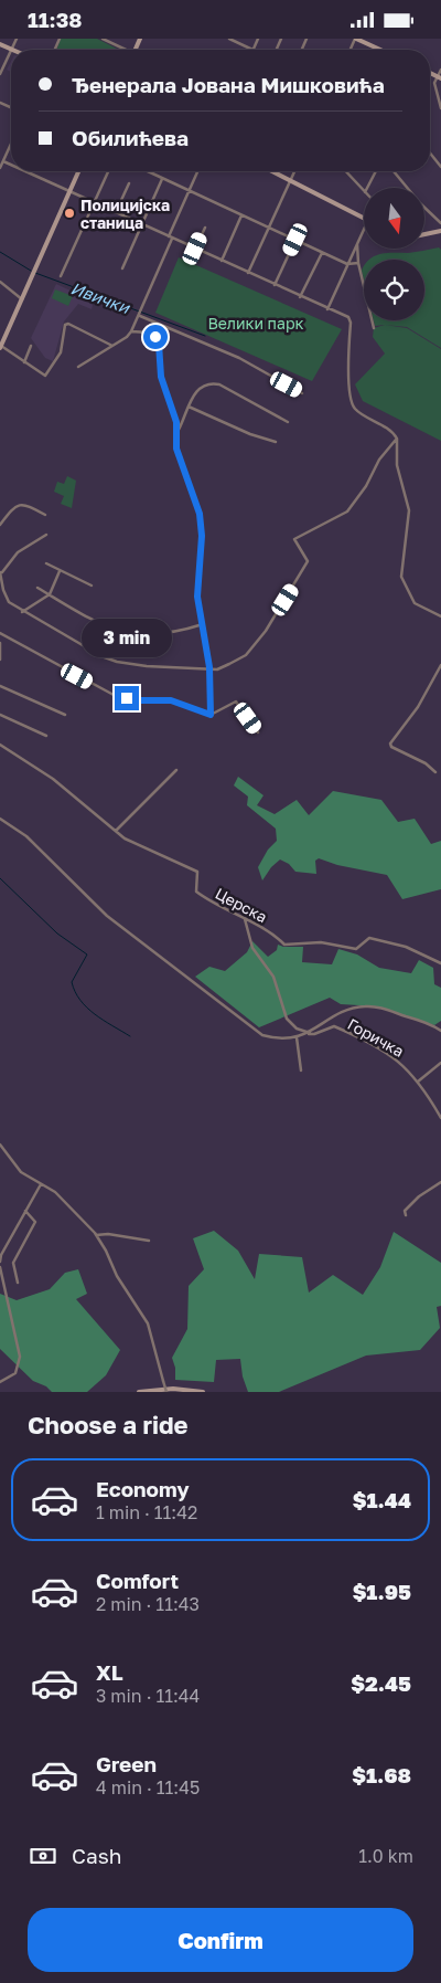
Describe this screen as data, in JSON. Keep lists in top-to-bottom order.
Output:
{
  "streets": {
    "street": ["Церска", "Горичка"]
  },
  "water": ["Ивички"],
  "parks": ["Велики парк"],
  "places": ["Полицијска станица"],
  "north": "bottom",
  "page": {
    "status": "11:38",
    "banner": ["Ђенерала Јована Мишковића", "Обилићева"],
    "bubble": "3 min",
    "heading": "Choose a ride",
    "list": [
      {
        "name": "Economy",
        "note": "1 min · 11:42",
        "value": "$1.44"
      },
      {
        "name": "Comfort",
        "note": "2 min · 11:43",
        "value": "$1.95"
      },
      {
        "name": "XL",
        "note": "3 min · 11:44",
        "value": "$2.45"
      },
      {
        "name": "Green",
        "note": "4 min · 11:45",
        "value": "$1.68"
      }
    ],
    "pay": ["Cash", "1.0 km"],
    "buttons": "Confirm"
  }
}
